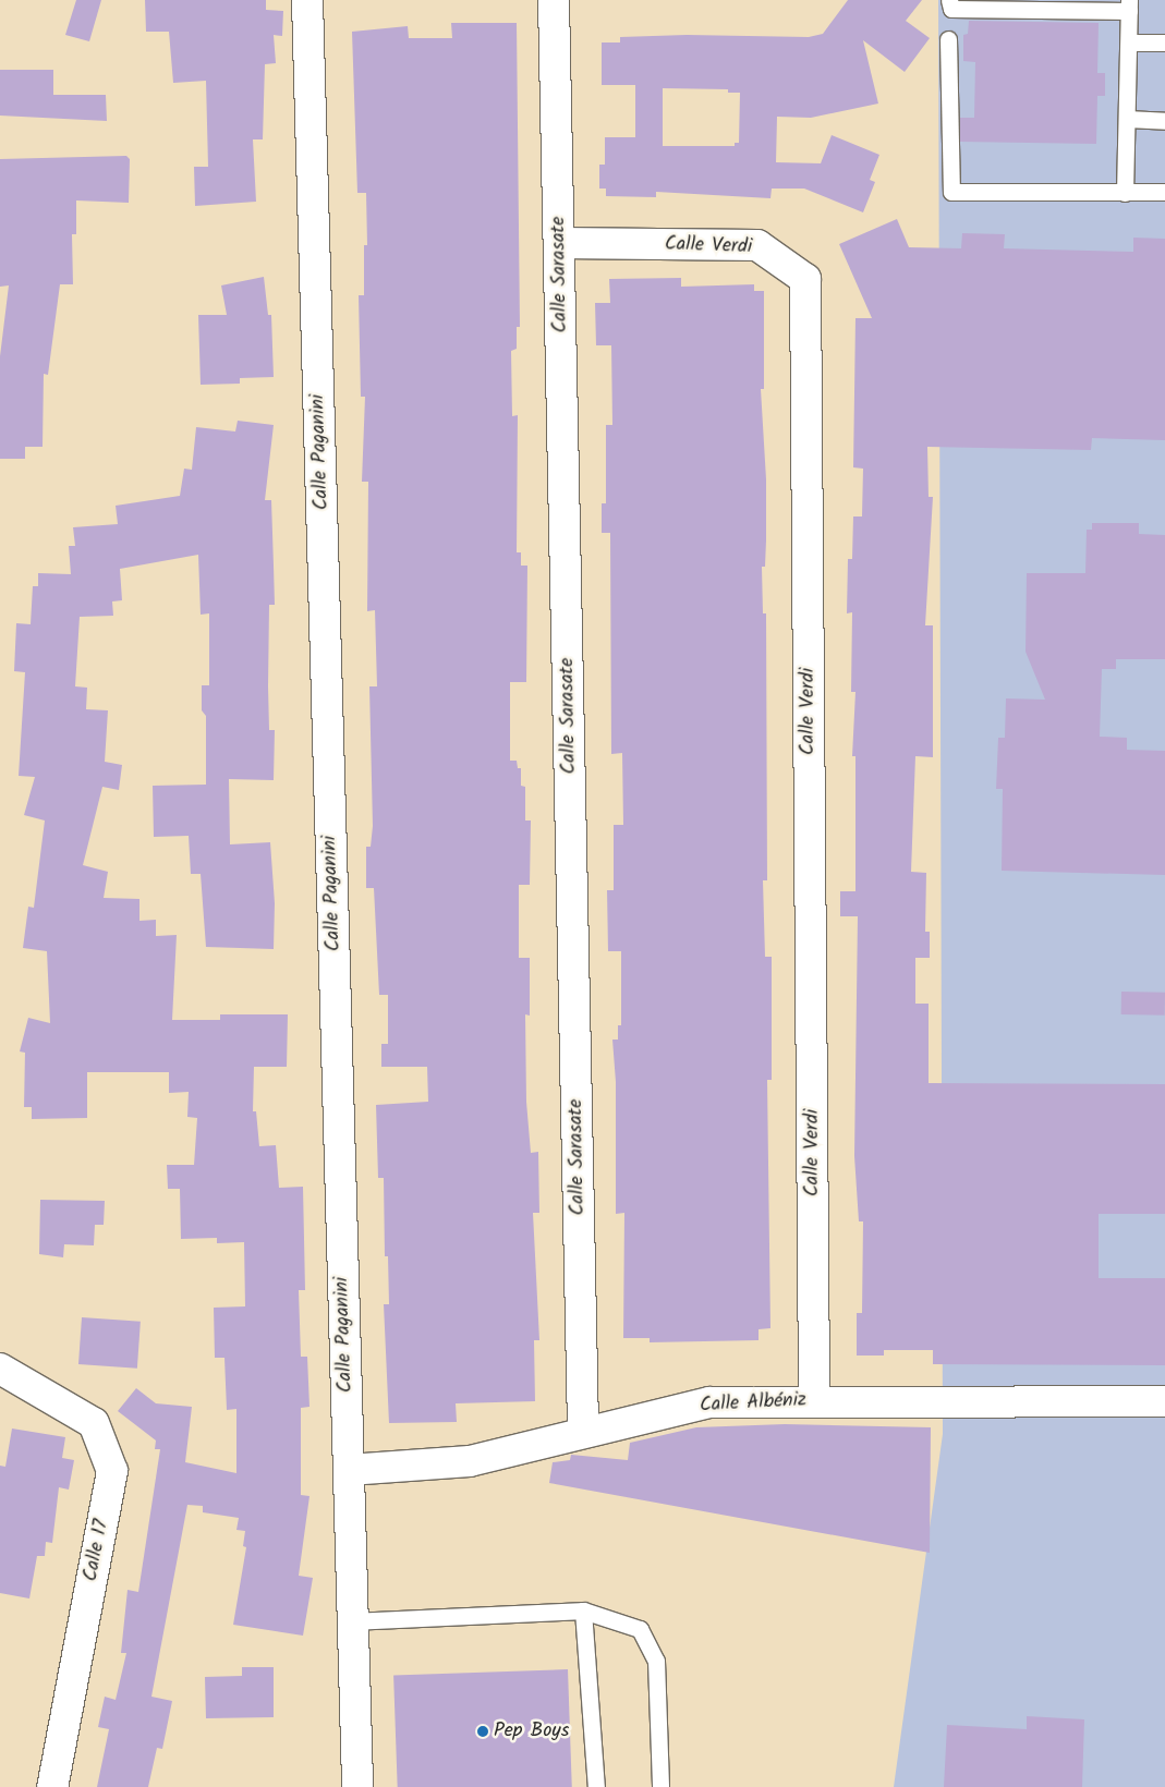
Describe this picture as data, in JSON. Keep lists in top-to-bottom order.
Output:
{
  "streets": {
    "street": [
      "Calle Verdi",
      "Calle Sarasate",
      "Calle Paganini",
      "Calle Albéniz",
      "Calle 17"
    ]
  },
  "crossings": [
    ["Calle Verdi", "Calle Sarasate"],
    ["Calle Verdi", "Calle Albéniz"],
    ["Calle Sarasate", "Calle Albéniz"],
    ["Calle Paganini", "Calle Albéniz"]
  ],
  "places": ["Pep Boys"]
}
